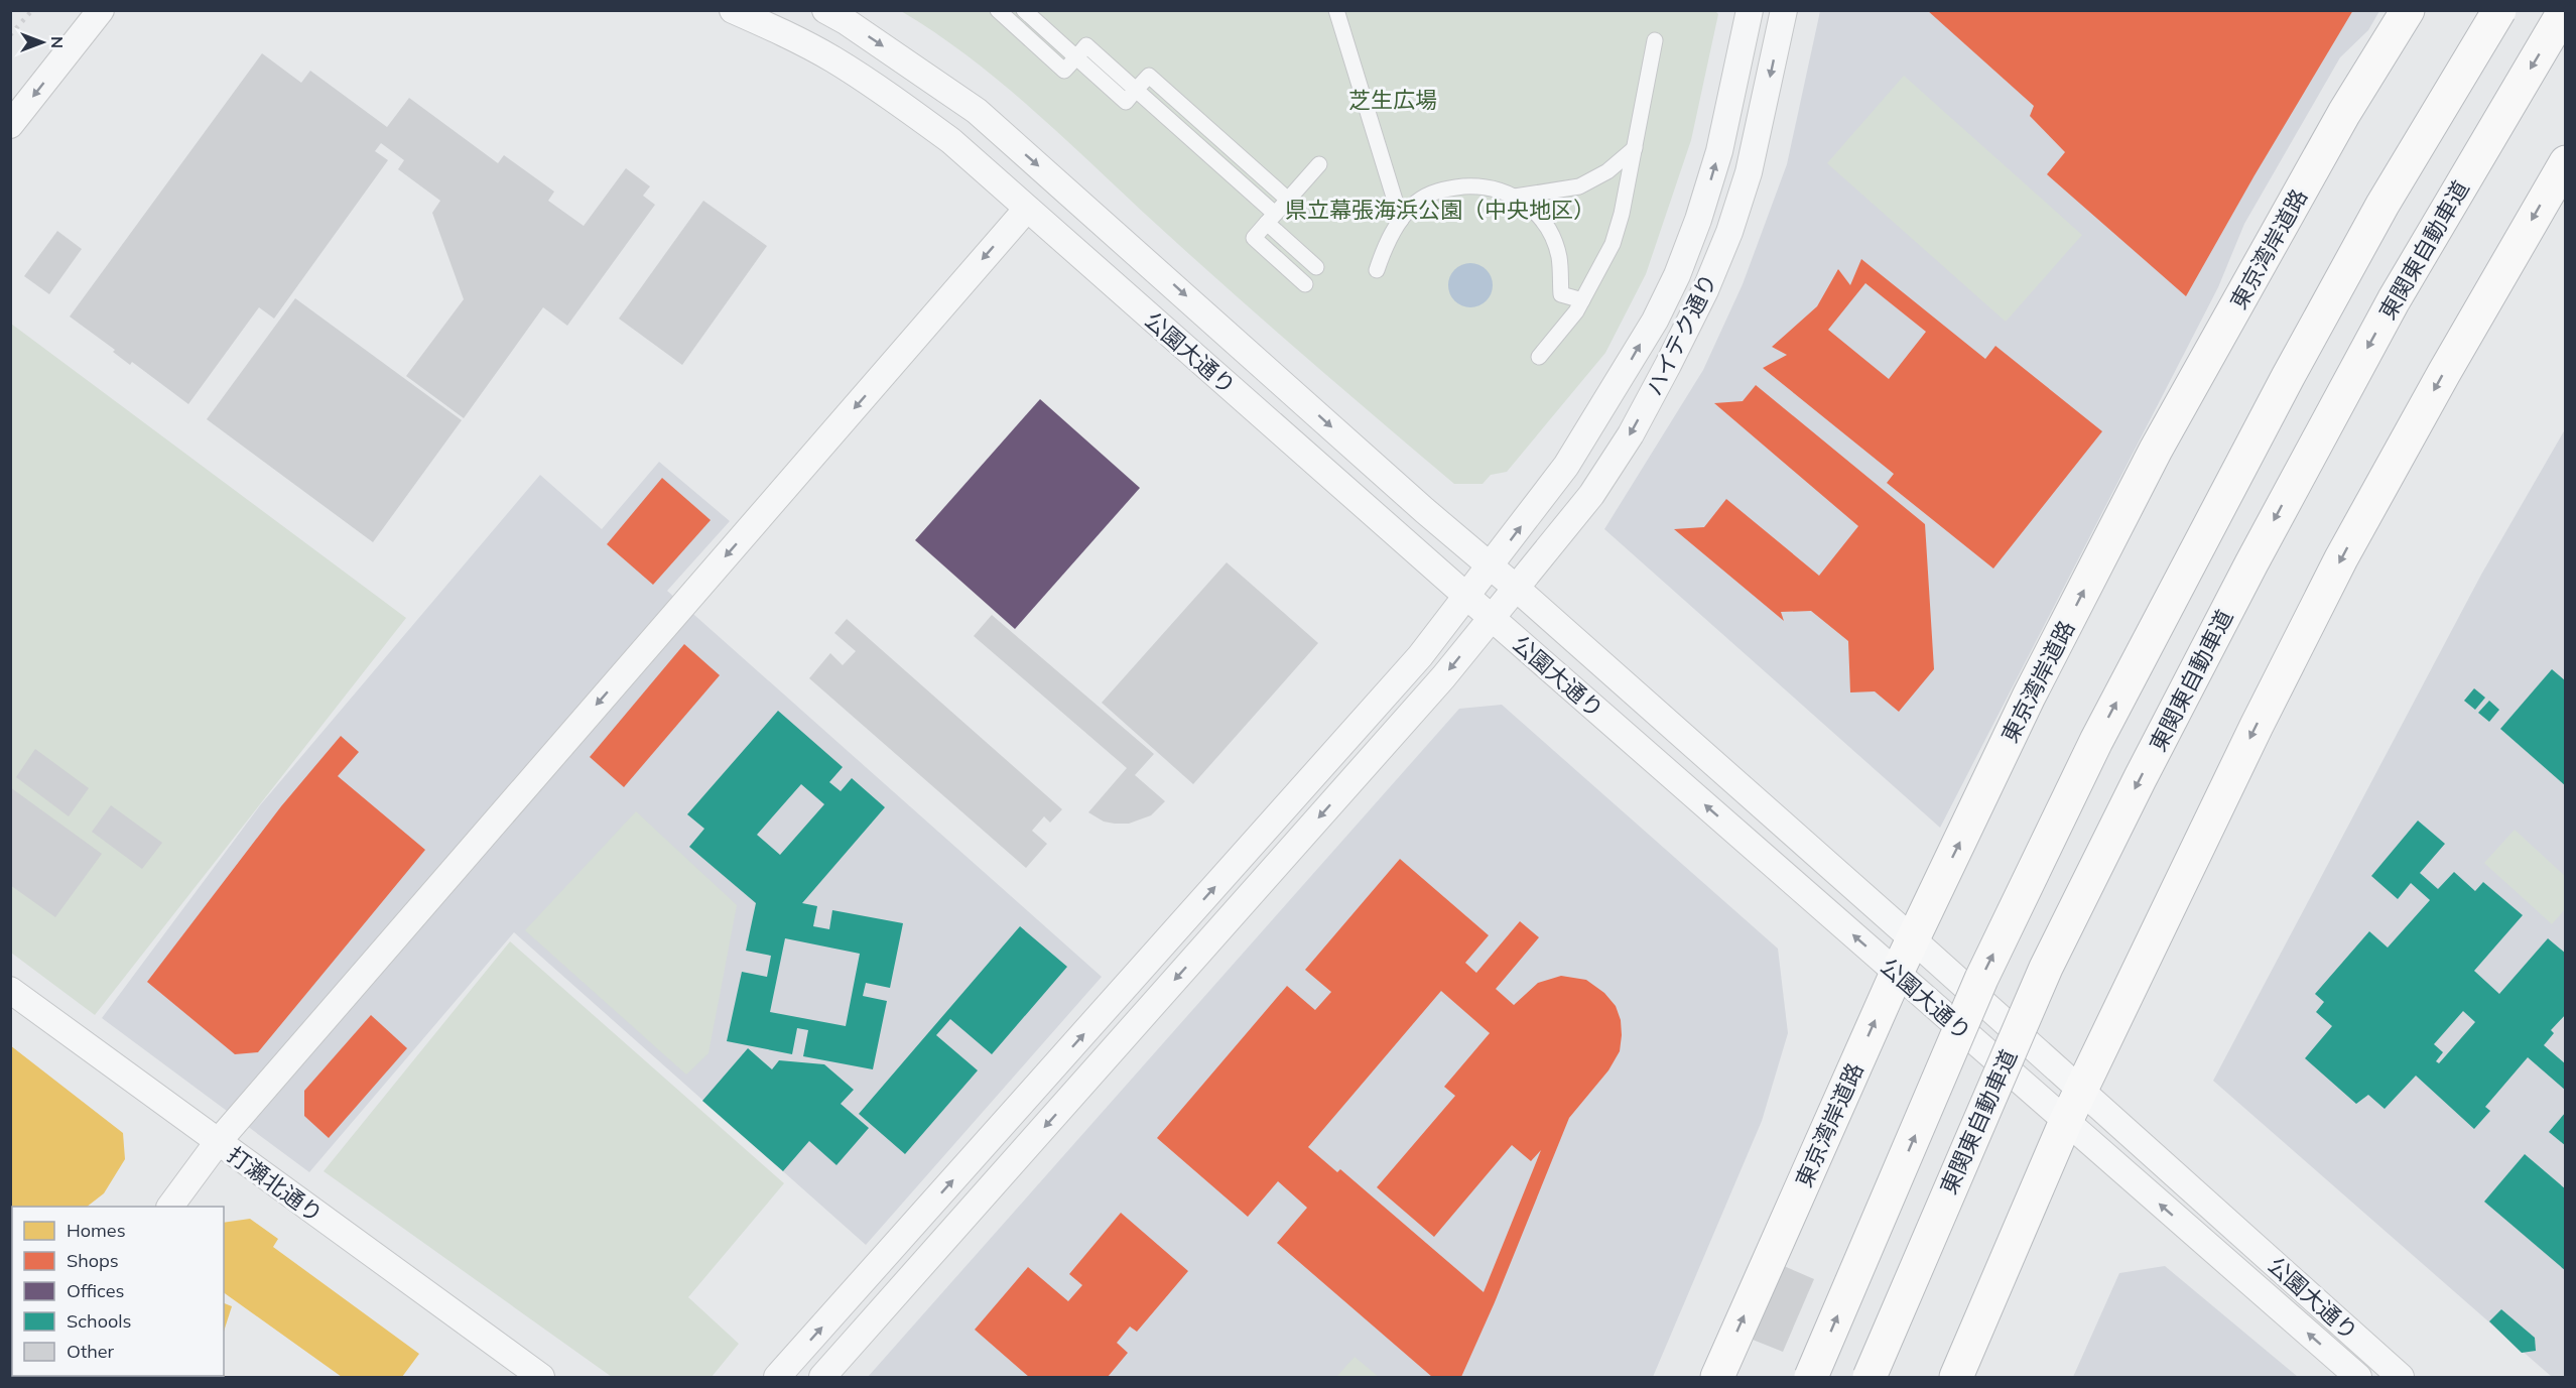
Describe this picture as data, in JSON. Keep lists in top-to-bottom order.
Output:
{
  "streets": {
    "highway": ["東京湾岸道路", "東関東自動車道"],
    "street": ["ハイテク通り", "公園大通り", "打瀬北通り"]
  },
  "crossings": [
    ["東京湾岸道路", "公園大通り"],
    ["ハイテク通り", "公園大通り"]
  ],
  "parks": ["芝生広場", "県立幕張海浜公園（中央地区）"],
  "legend": [
    "Homes",
    "Shops",
    "Offices",
    "Schools",
    "Other"
  ],
  "north": "right"
}
